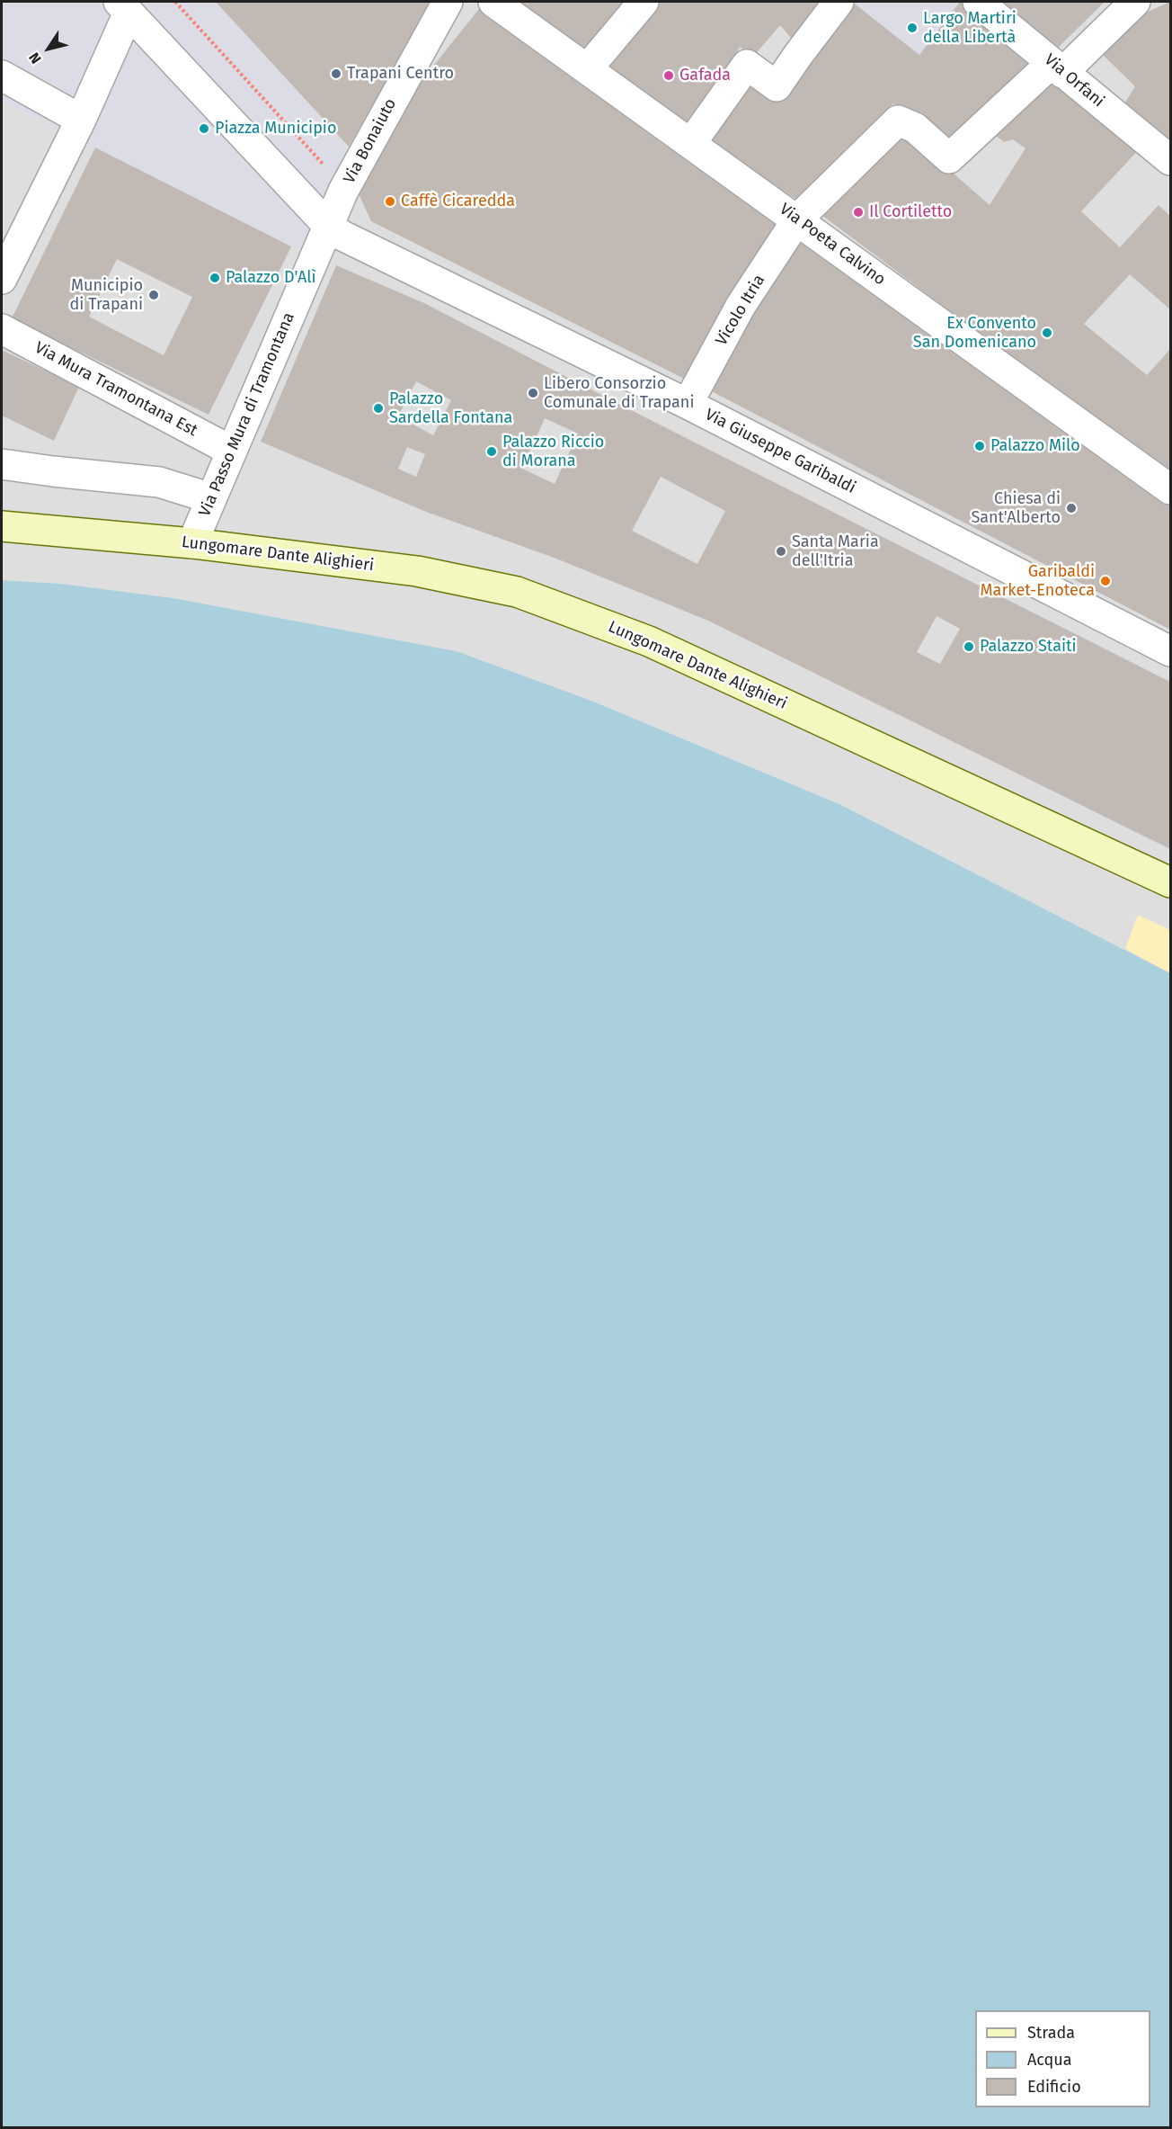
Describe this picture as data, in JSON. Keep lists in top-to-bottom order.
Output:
{
  "streets": {
    "street": [
      "Via Orfani",
      "Via Bonaiuto",
      "Via Poeta Calvino",
      "Vicolo Itria",
      "Via Mura Tramontana Est",
      "Via Passo Mura di Tramontana",
      "Via Giuseppe Garibaldi",
      "Lungomare Dante Alighieri"
    ]
  },
  "crossings": [
    ["Via Orfani", "Vicolo Itria"],
    ["Via Bonaiuto", "Via Passo Mura di Tramontana"],
    ["Via Bonaiuto", "Via Giuseppe Garibaldi"],
    ["Via Poeta Calvino", "Vicolo Itria"],
    ["Vicolo Itria", "Via Giuseppe Garibaldi"],
    ["Via Mura Tramontana Est", "Via Passo Mura di Tramontana"],
    ["Via Passo Mura di Tramontana", "Via Giuseppe Garibaldi"],
    ["Via Passo Mura di Tramontana", "Lungomare Dante Alighieri"]
  ],
  "places": [
    "Largo Martiri della Libertà",
    "Trapani Centro",
    "Gafada",
    "Piazza Municipio",
    "Caffè Cicaredda",
    "Il Cortiletto",
    "Palazzo D'Alì",
    "Municipio di Trapani",
    "Ex Convento San Domenicano",
    "Libero Consorzio Comunale di Trapani",
    "Palazzo Sardella Fontana",
    "Palazzo Milo",
    "Palazzo Riccio di Morana",
    "Chiesa di Sant'Alberto",
    "Santa Maria dell'Itria",
    "Garibaldi Market-Enoteca",
    "Palazzo Staiti"
  ],
  "legend": ["Strada", "Acqua", "Edificio"],
  "north": "bottom left"
}
